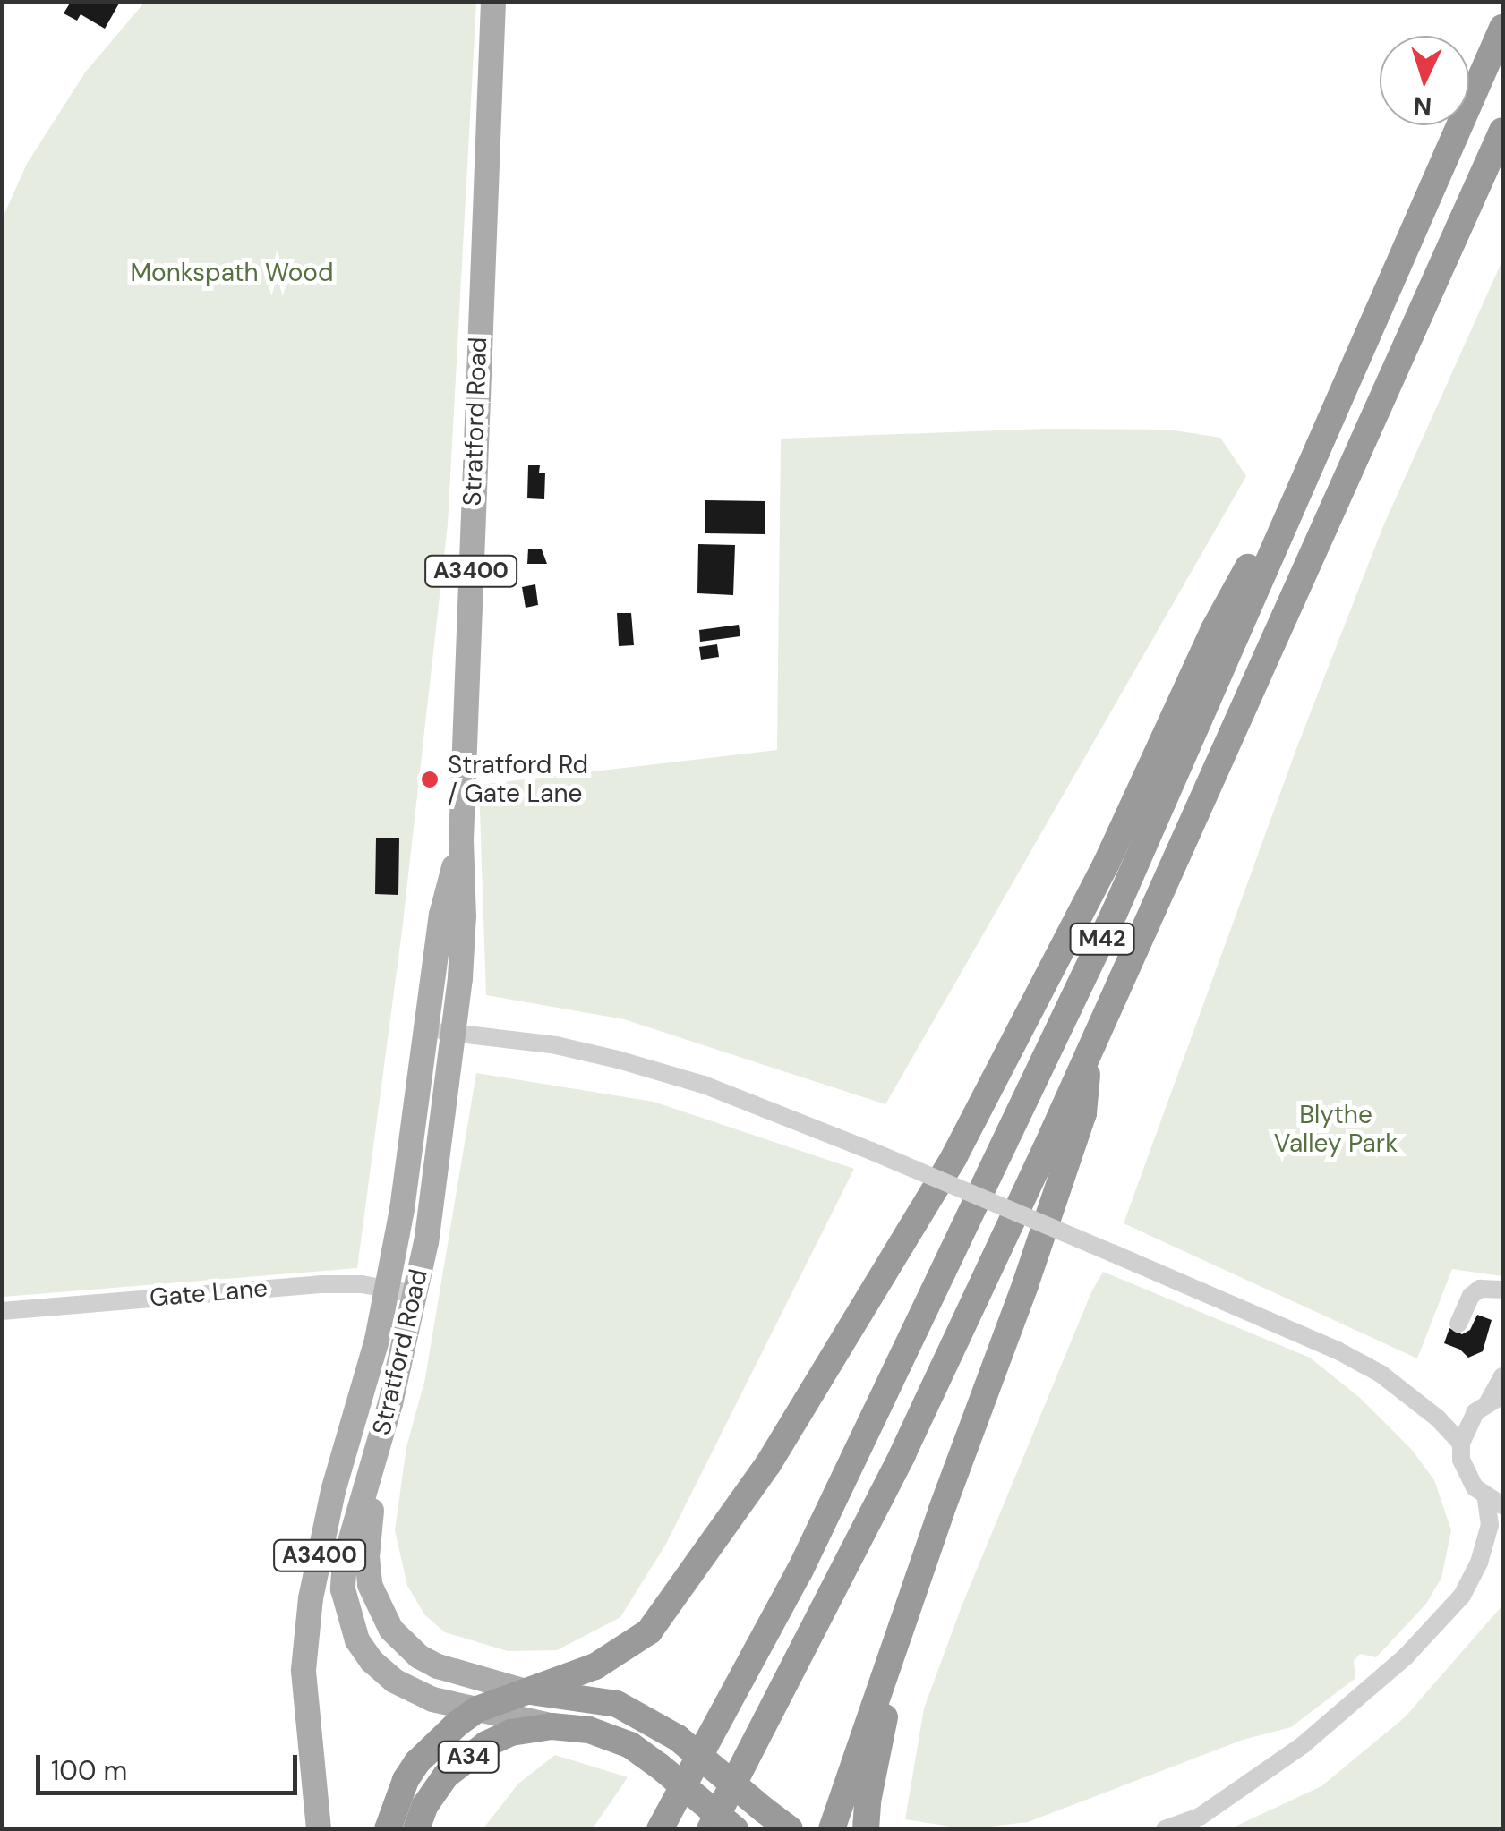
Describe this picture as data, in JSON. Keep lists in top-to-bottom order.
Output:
{
  "streets": {
    "highway": ["M42", "A34"],
    "main road": ["Stratford Road", "A3400"],
    "street": ["Gate Lane"]
  },
  "crossings": [
    ["Stratford Road", "Gate Lane"],
    ["Stratford Road", "A34"]
  ],
  "parks": ["Monkspath Wood", "Blythe Valley Park"],
  "places": ["Stratford Rd / Gate Lane"],
  "scale_bar": "100 m",
  "north": "bottom"
}
